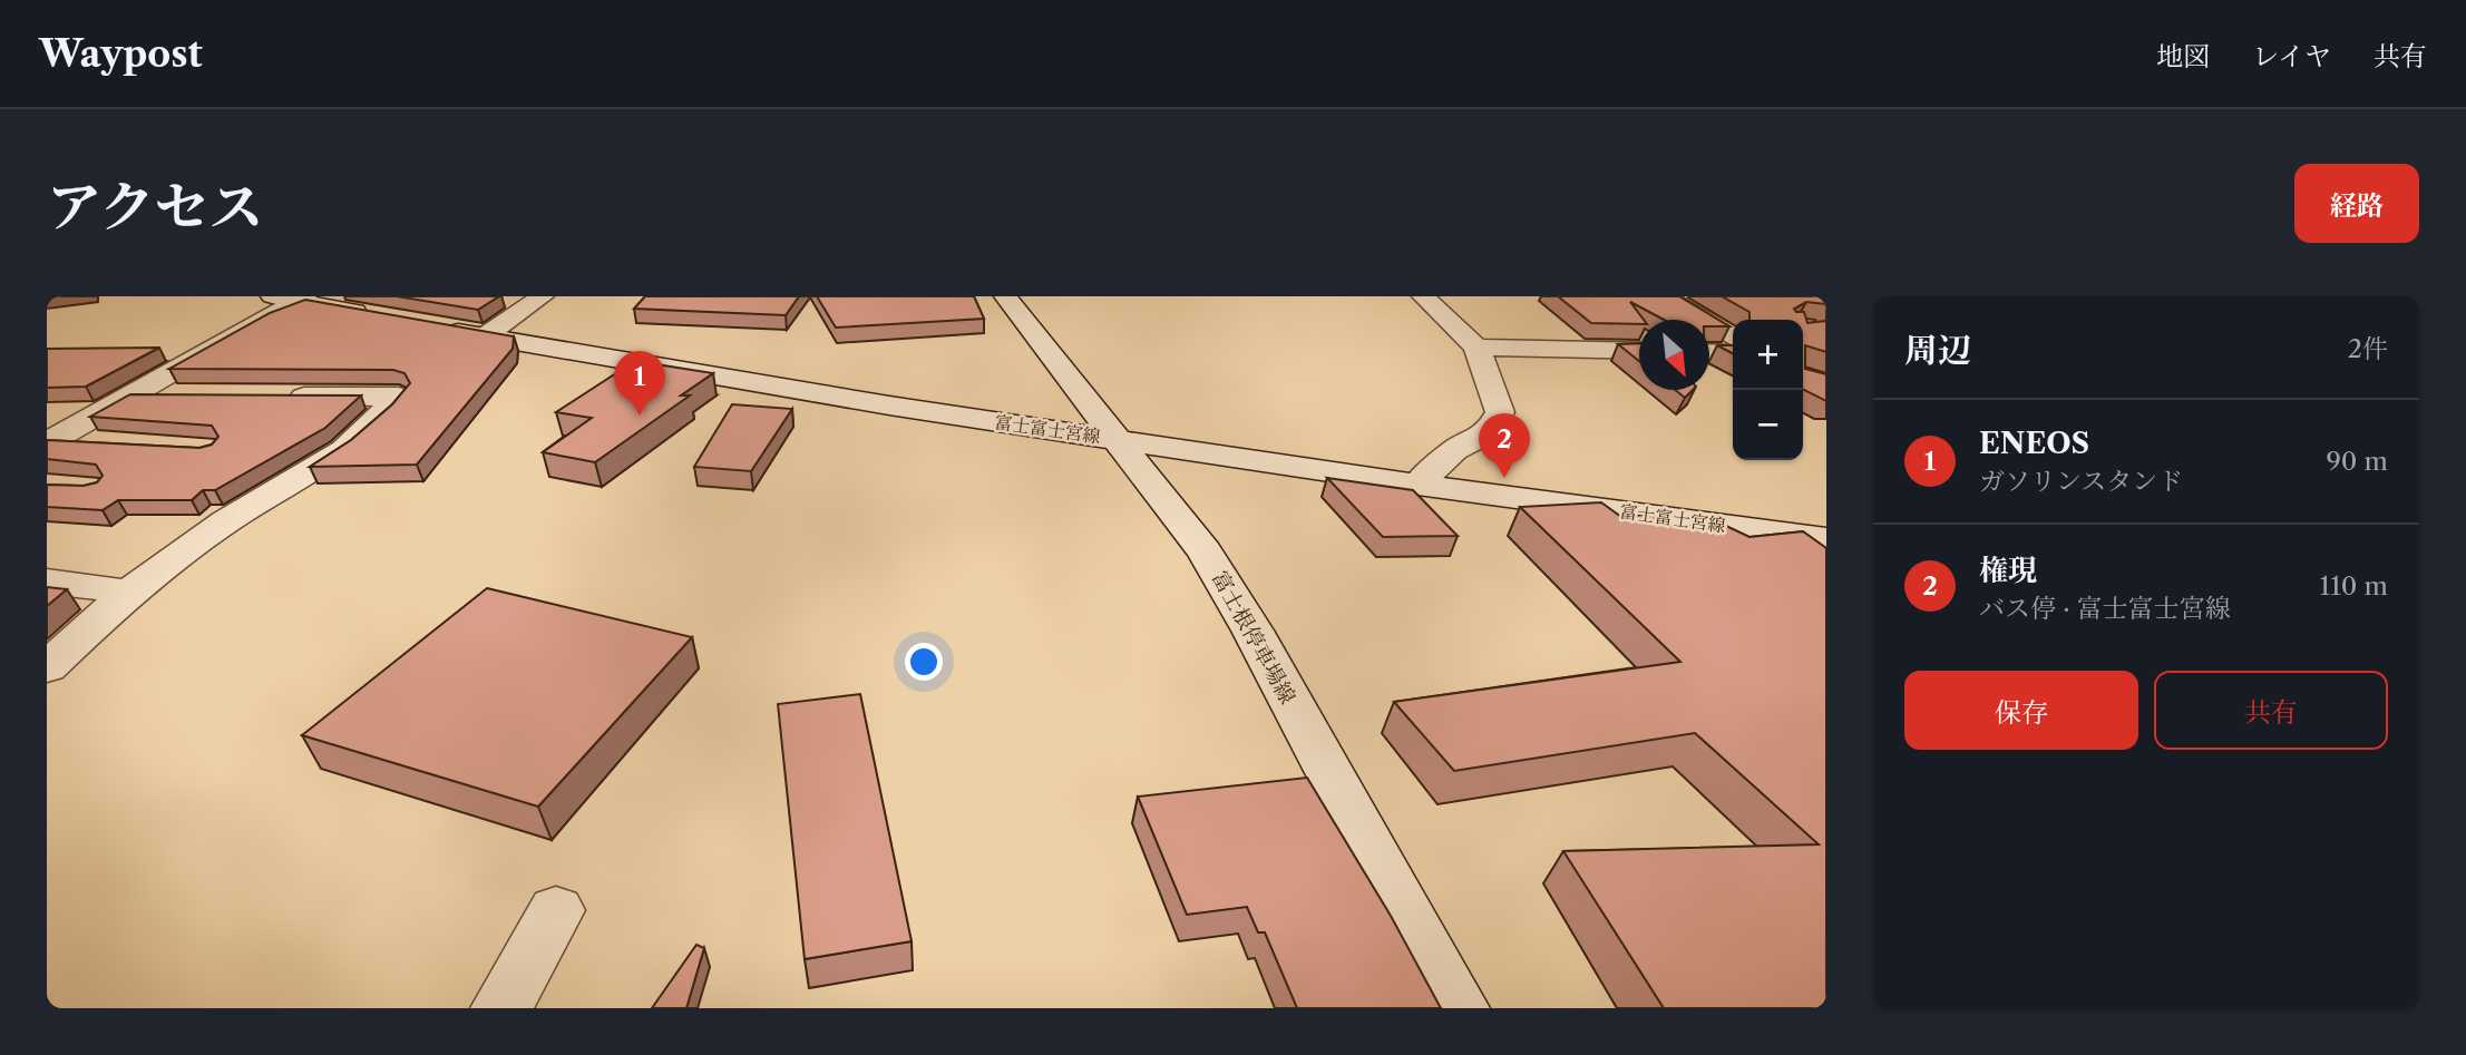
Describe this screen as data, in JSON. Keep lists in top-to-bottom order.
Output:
{
  "streets": {
    "main road": ["富士富士宮線", "富士根停車場線"]
  },
  "crossings": [
    ["富士富士宮線", "富士根停車場線"]
  ],
  "north": "bottom right",
  "page": {
    "header": "Waypost",
    "nav": ["地図", "レイヤ", "共有"],
    "title": "アクセス",
    "buttons": [
      "経路",
      ["保存", "共有"]
    ],
    "heading": ["周辺", "2件"],
    "map_buttons": ["+", "−"],
    "pins": ["1", "2"],
    "list": [
      {
        "mark": "1",
        "name": "ENEOS",
        "note": "ガソリンスタンド",
        "value": "90 m"
      },
      {
        "mark": "2",
        "name": "権現",
        "note": "バス停 · 富士富士宮線",
        "value": "110 m"
      }
    ]
  }
}
